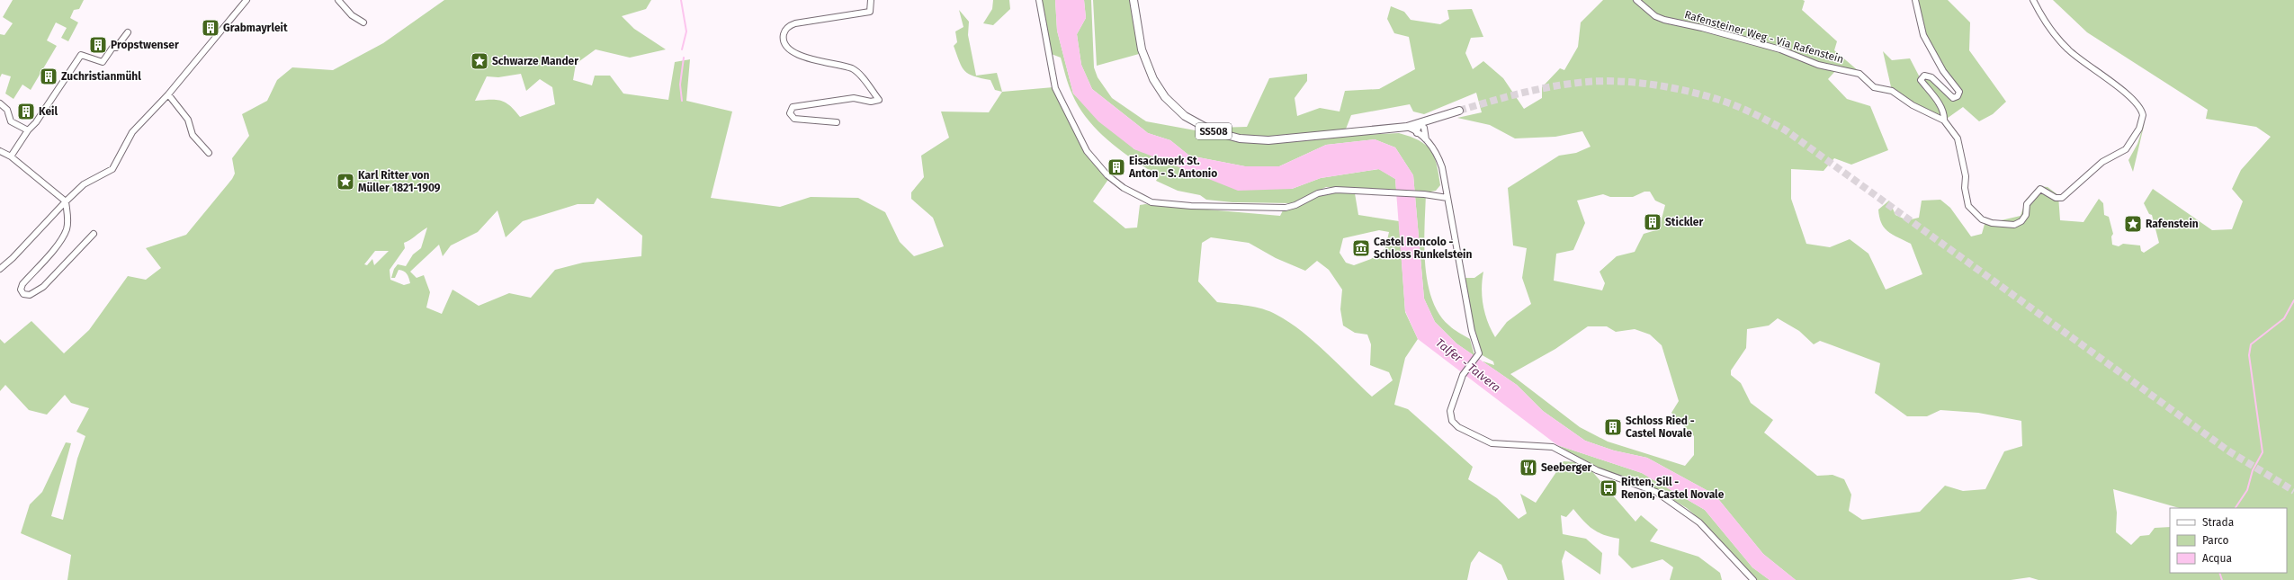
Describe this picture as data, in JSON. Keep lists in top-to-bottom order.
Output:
{
  "streets": {
    "main road": ["SS508"],
    "street": ["Rafensteiner Weg - Via Rafenstein"]
  },
  "water": ["Talfer - Talvera"],
  "places": {
    "building": [
      "Grabmayrleit",
      "Propstwenser",
      "Zuchristianmühl",
      "Keil",
      "Eisackwerk St. Anton - S. Antonio",
      "Stickler",
      "Schloss Ried - Castel Novale"
    ],
    "place": ["Schwarze Mander", "Karl Ritter von Müller 1821-1909", "Rafenstein"],
    "museum": ["Castel Roncolo - Schloss Runkelstein"],
    "restaurant": ["Seeberger"],
    "bus stop": ["Ritten, Sill - Renon, Castel Novale"]
  },
  "legend": ["Strada", "Parco", "Acqua"]
}
